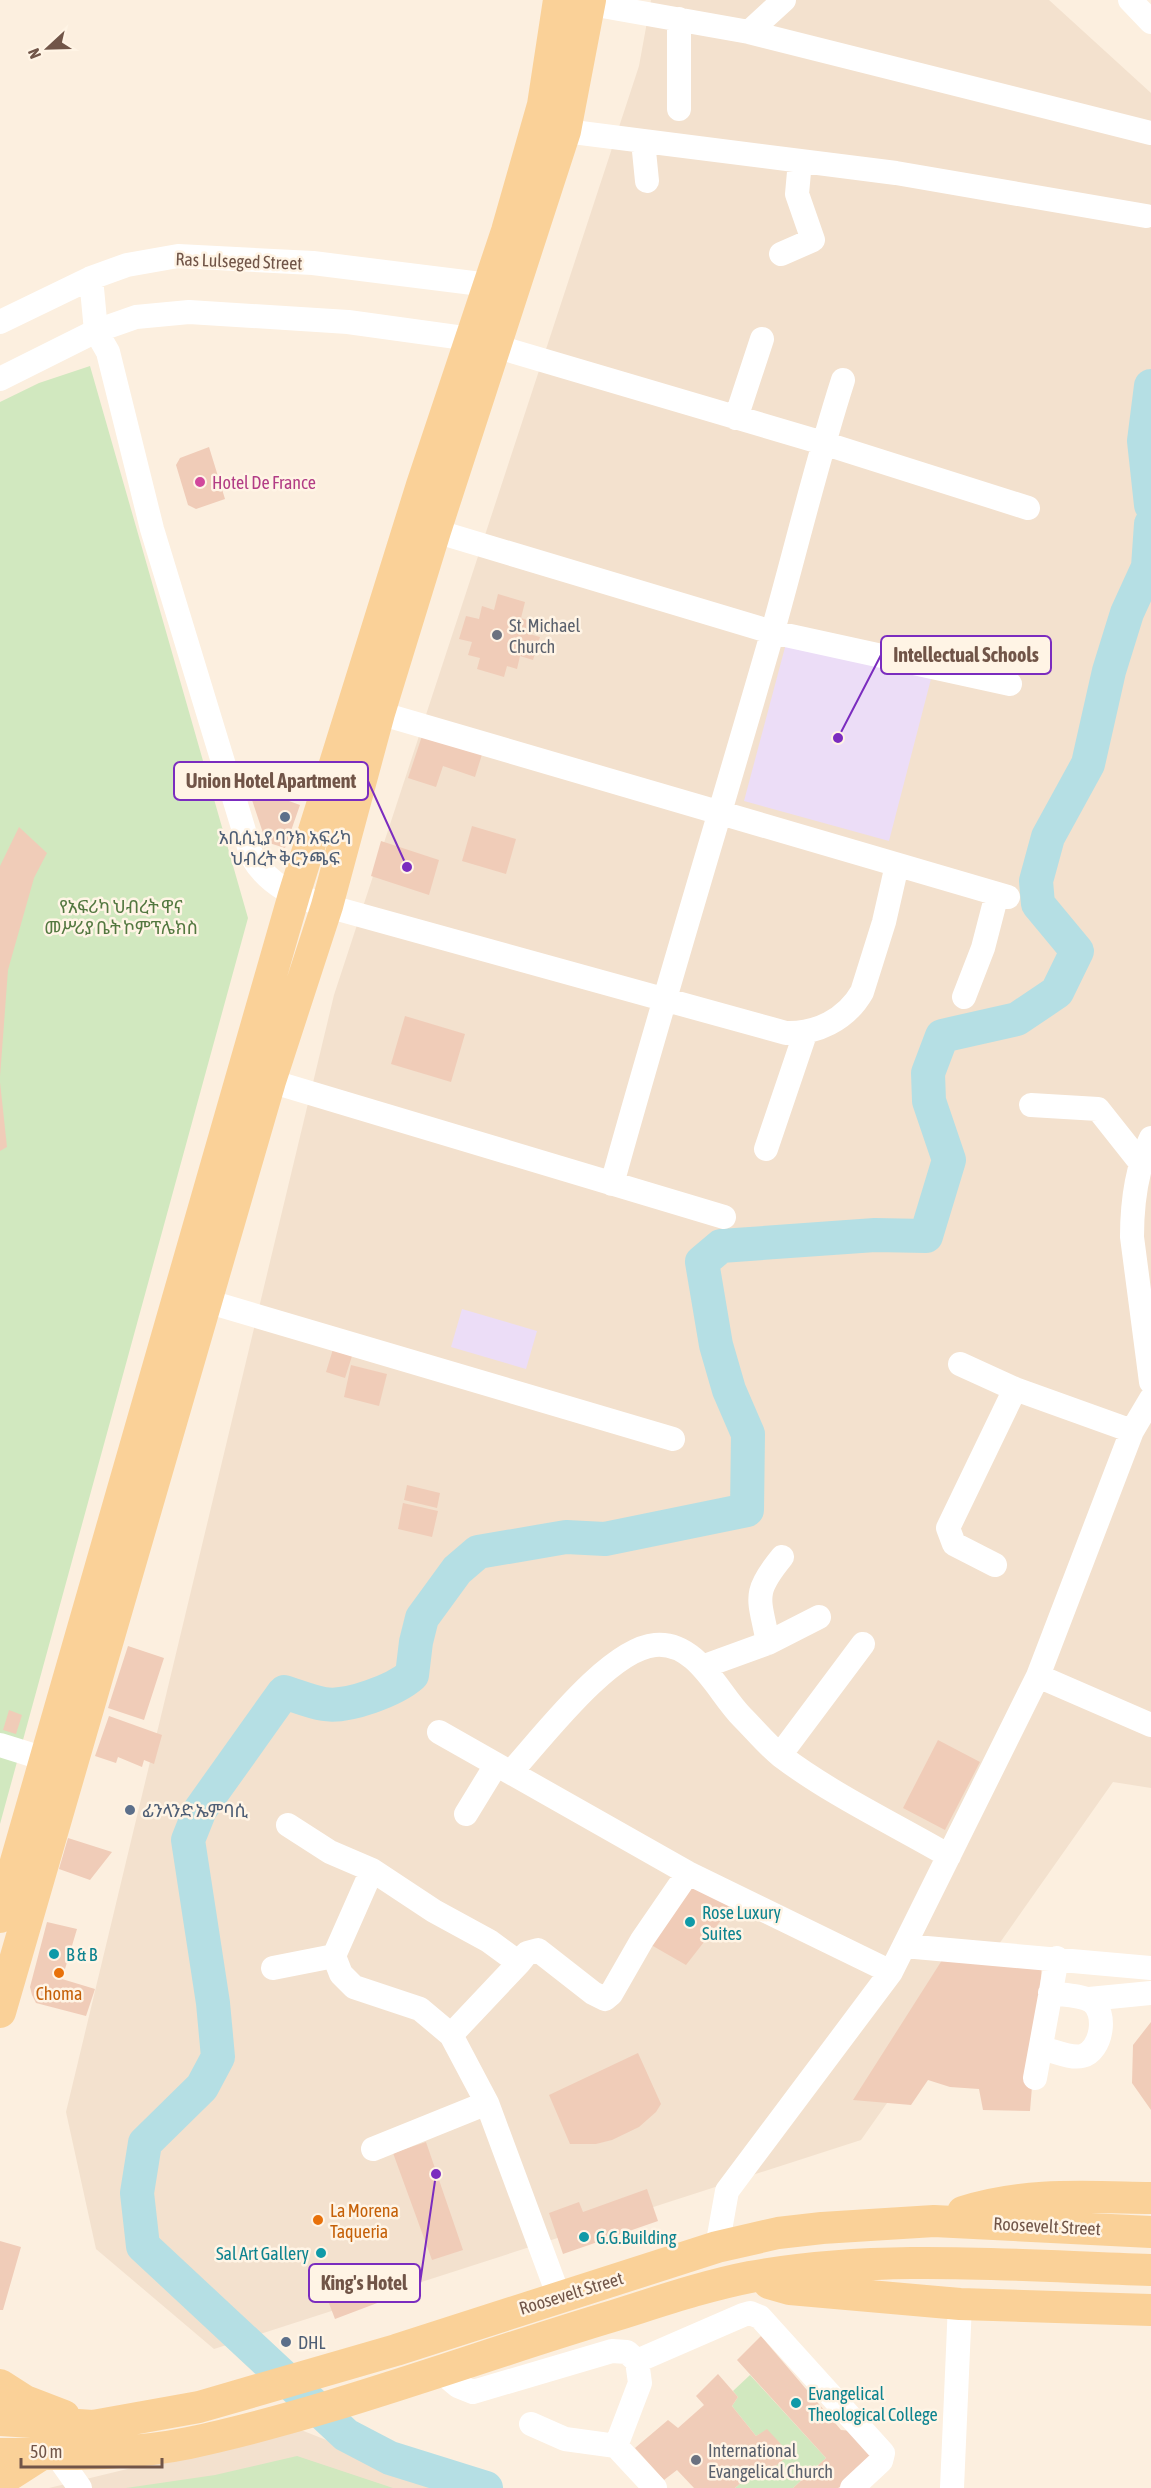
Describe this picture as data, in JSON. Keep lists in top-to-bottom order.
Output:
{
  "streets": {
    "main road": ["Roosevelt Street"],
    "street": ["Ras Lulseged Street"]
  },
  "parks": ["የአፍሪካ ህብረት ዋና መሥሪያ ቤት ኮምፕሌክስ"],
  "places": [
    "Hotel De France",
    "St. Michael Church",
    "Intellectual Schools",
    "አቢሲኒያ ባንክ አፍሪካ ህብረት ቅርንጫፍ",
    "Union Hotel Apartment",
    "ፊንላንድ ኤምባሲ",
    "Rose Luxury Suites",
    "B & B",
    "Choma",
    "King's Hotel",
    "La Morena Taqueria",
    "G.G.Building",
    "Sal Art Gallery",
    "DHL",
    "Evangelical Theological College",
    "International Evangelical Church"
  ],
  "scale_bar": "50 m",
  "north": "left"
}
